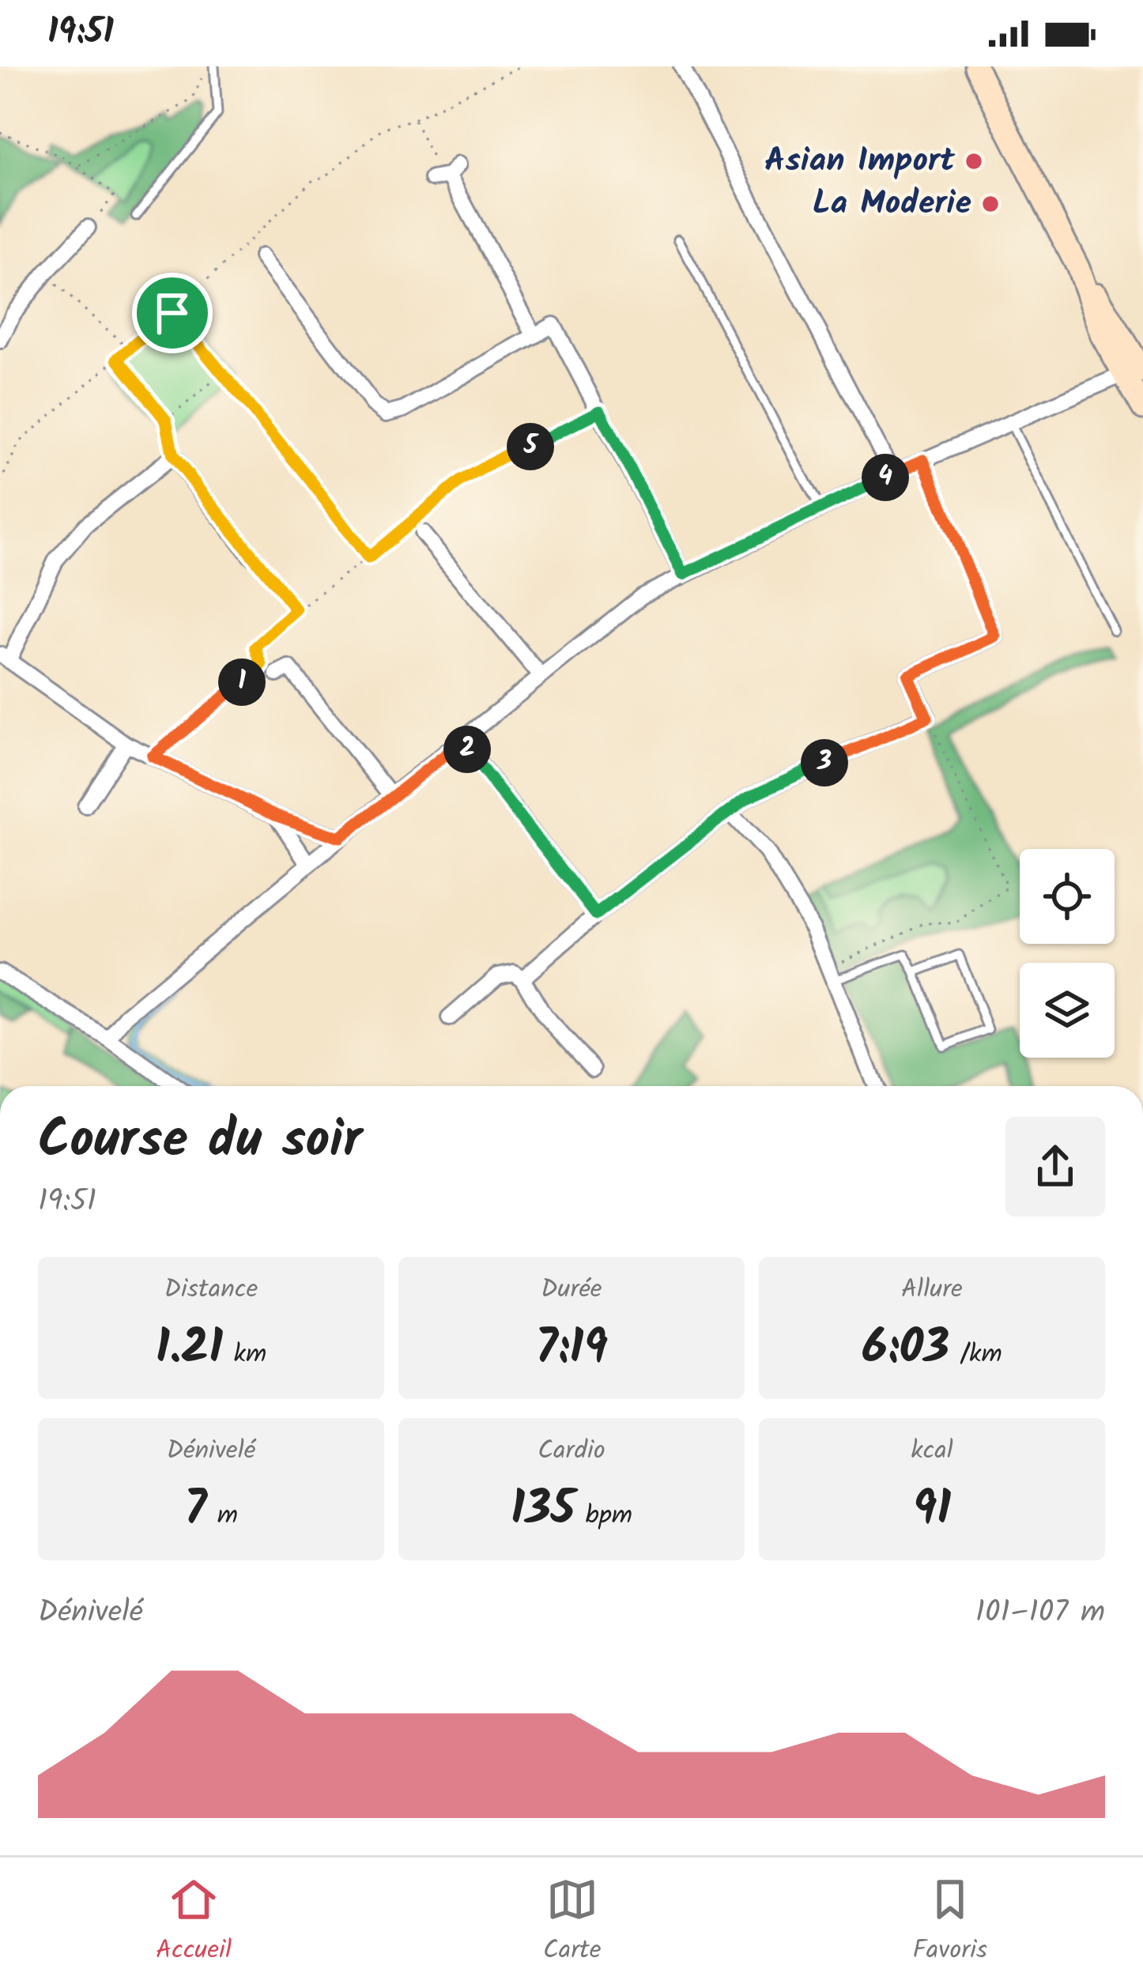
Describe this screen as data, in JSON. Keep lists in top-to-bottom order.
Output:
{
  "places": ["Asian Import", "La Moderie"],
  "page": {
    "status": "19:51",
    "pins": [
      "5",
      "4",
      "1",
      "2",
      "3"
    ],
    "heading": ["Course du soir", "19:51"],
    "stats": [
      ["Distance", "1.21 km"],
      ["Durée", "7:19"],
      ["Allure", "6:03 /km"],
      ["Dénivelé", "7 m"],
      ["Cardio", "135 bpm"],
      ["kcal", "91"]
    ],
    "chart": ["Dénivelé", "101–107 m"],
    "tabs": ["Accueil", "Carte", "Favoris"]
  }
}
